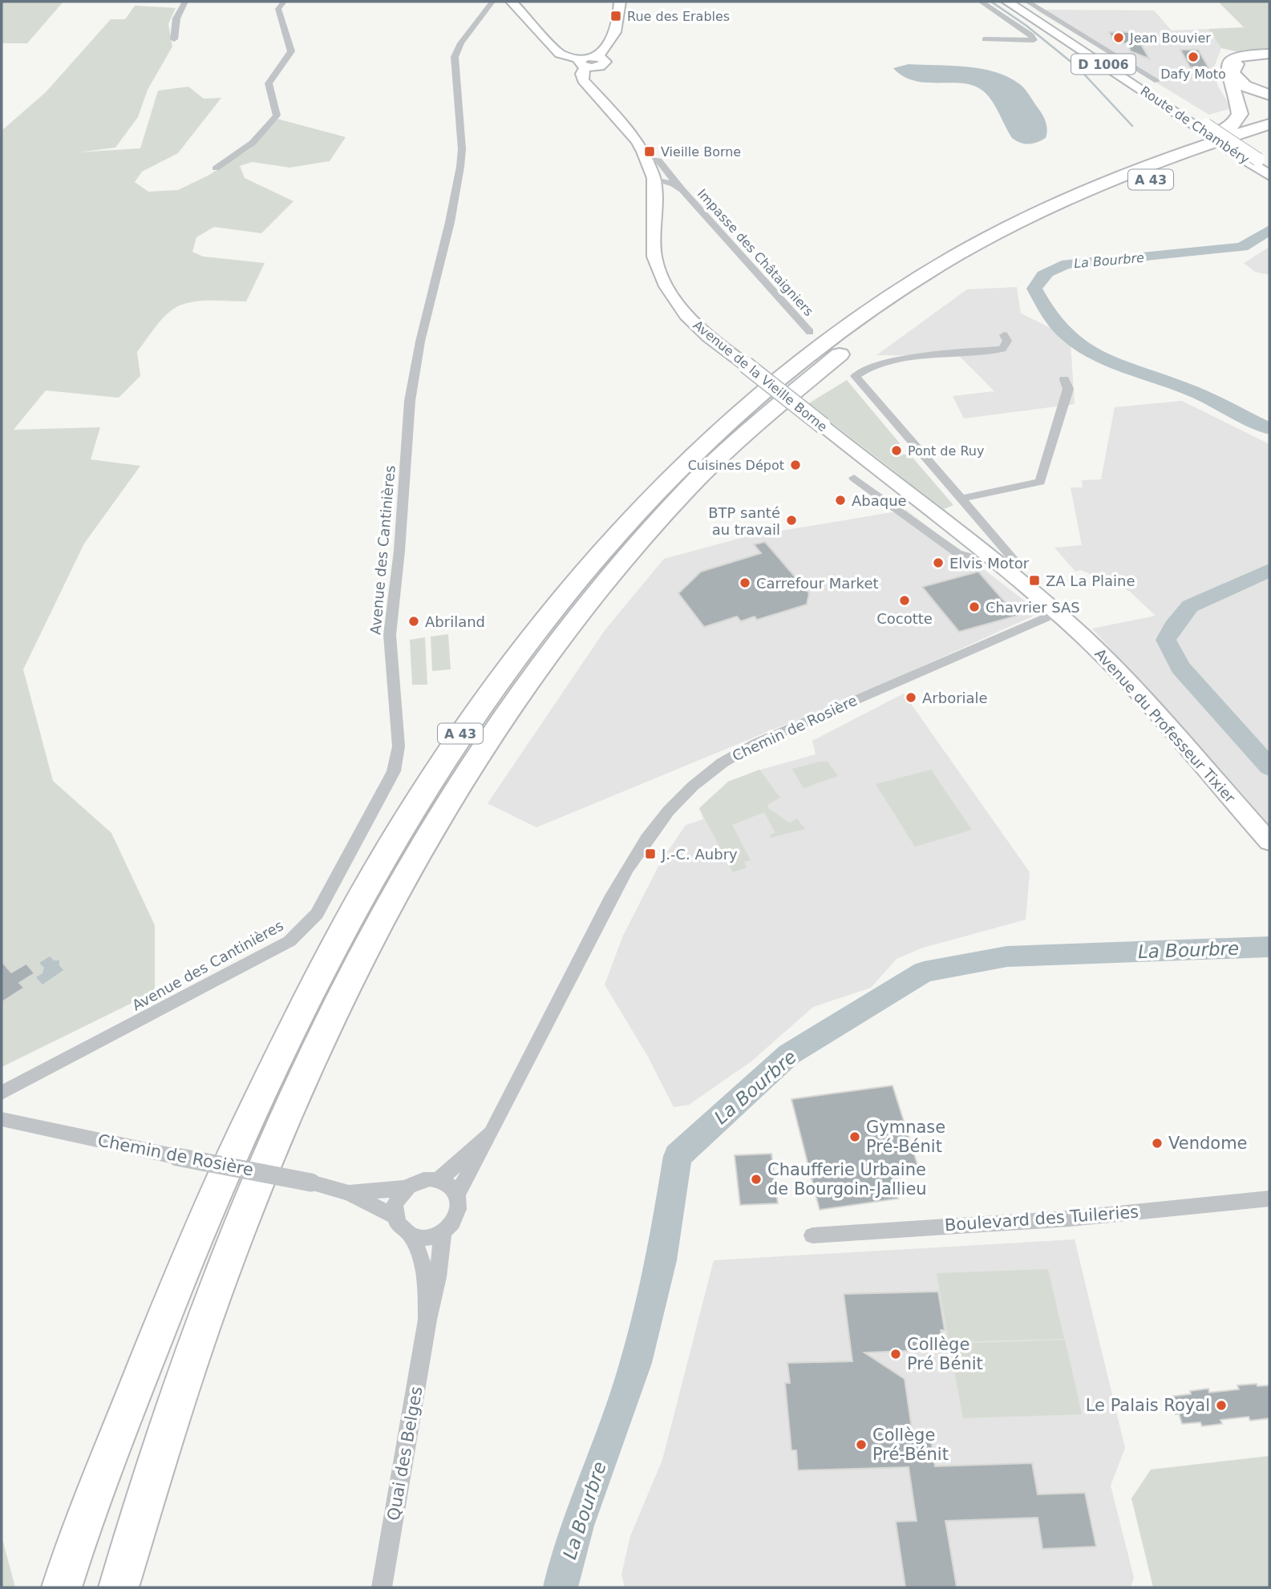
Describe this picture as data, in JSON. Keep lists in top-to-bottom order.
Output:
{
  "streets": {
    "highway": ["A 43"],
    "main road": [
      "D 1006",
      "Route de Chambéry",
      "Avenue de la Vieille Borne",
      "Avenue du Professeur Tixier"
    ],
    "street": [
      "Impasse des Châtaigniers",
      "Avenue des Cantinières",
      "Chemin de Rosière",
      "Boulevard des Tuileries",
      "Quai des Belges"
    ]
  },
  "crossings": [
    ["Impasse des Châtaigniers", "Avenue de la Vieille Borne"],
    ["Avenue de la Vieille Borne", "Avenue du Professeur Tixier"],
    ["Avenue de la Vieille Borne", "Chemin de Rosière"],
    ["Avenue du Professeur Tixier", "Chemin de Rosière"],
    ["Chemin de Rosière", "Quai des Belges"]
  ],
  "water": ["La Bourbre"],
  "places": {
    "transit": [
      "Rue des Erables",
      "Vieille Borne",
      "ZA La Plaine",
      "J.-C. Aubry"
    ],
    "other": [
      "Jean Bouvier",
      "Dafy Moto",
      "Pont de Ruy",
      "Cuisines Dépot",
      "Abaque",
      "BTP santé au travail",
      "Elvis Motor",
      "Carrefour Market",
      "Cocotte",
      "Chavrier SAS",
      "Abriland",
      "Arboriale",
      "Gymnase Pré-Bénit",
      "Vendome",
      "Chaufferie Urbaine de Bourgoin-Jallieu",
      "Collège Pré Bénit",
      "Le Palais Royal",
      "Collège Pré-Bénit"
    ]
  }
}
